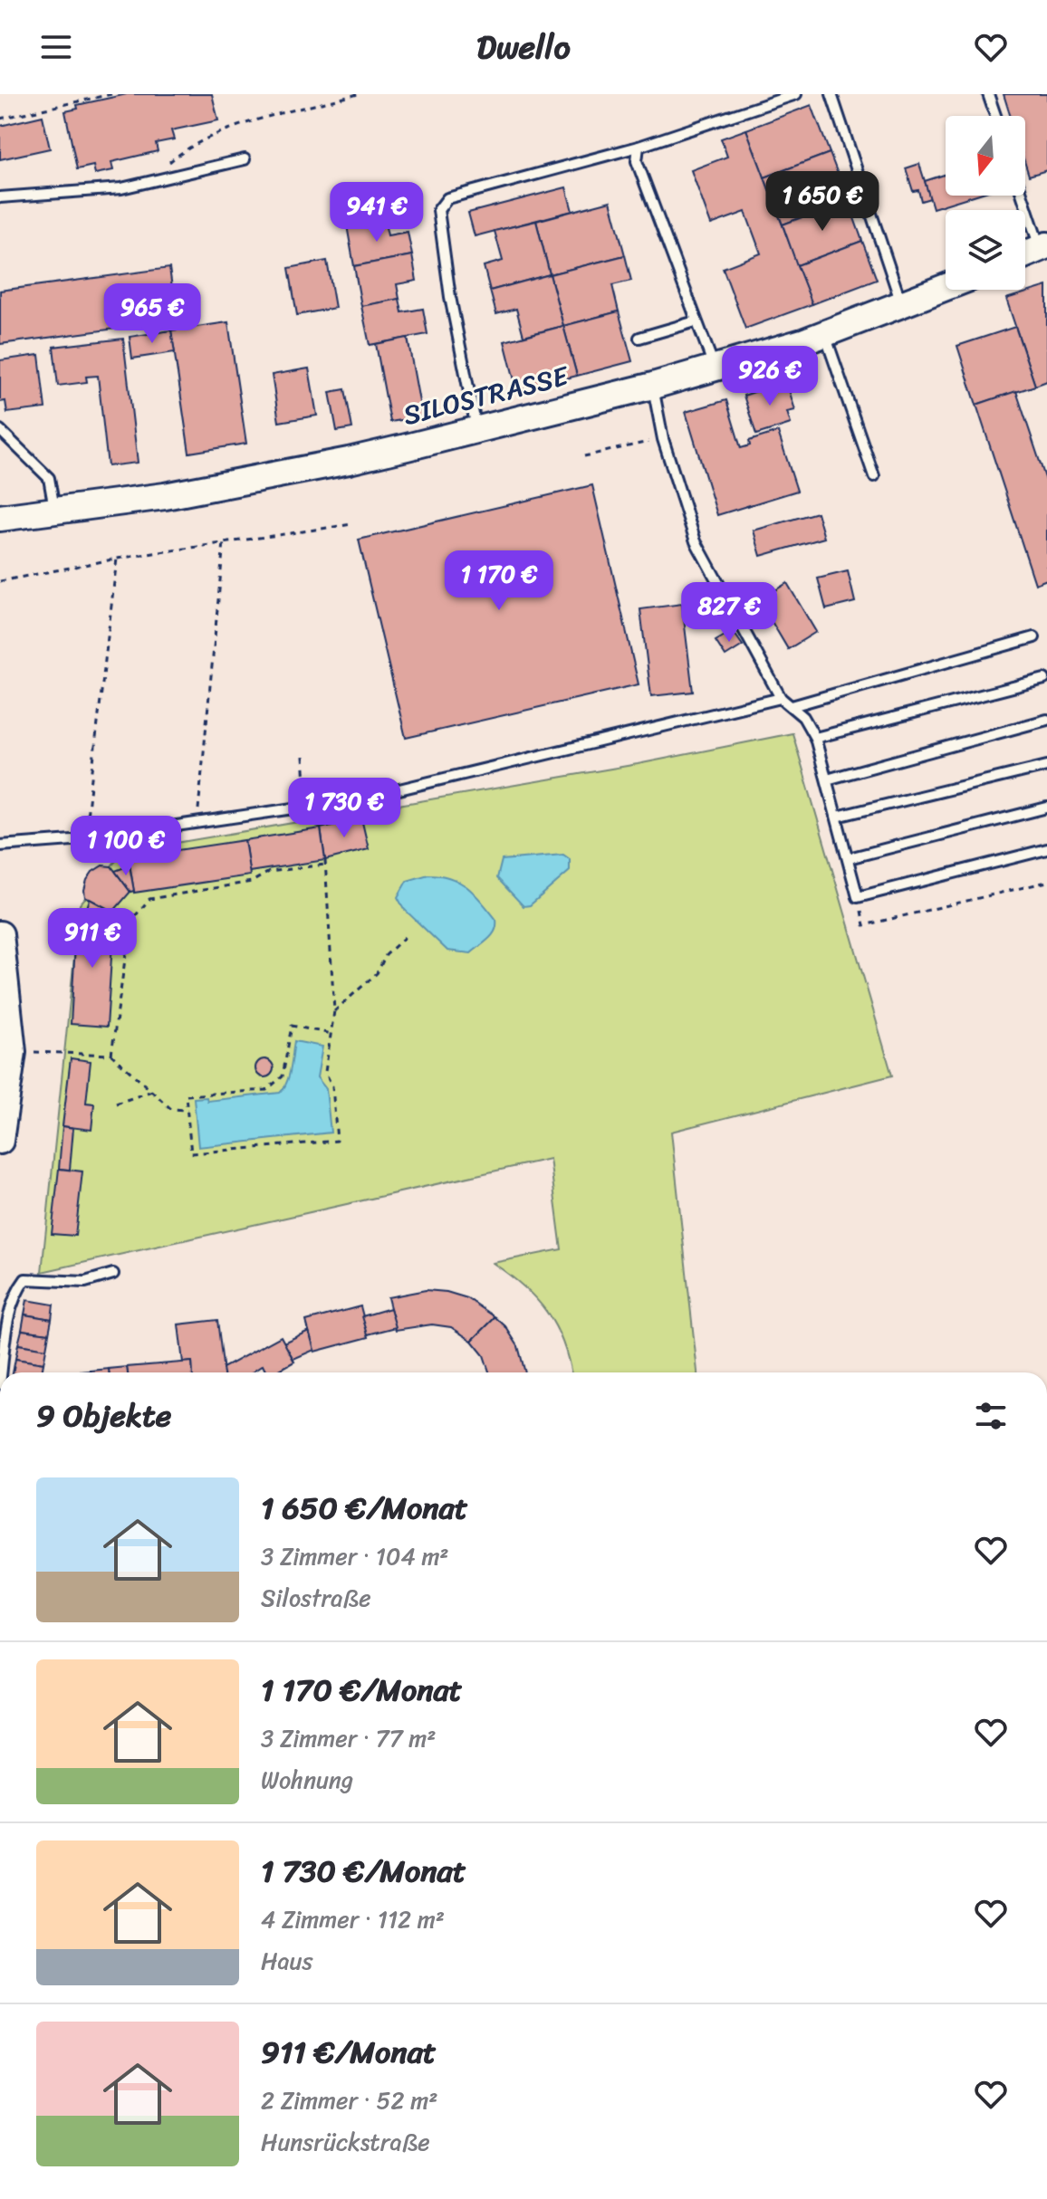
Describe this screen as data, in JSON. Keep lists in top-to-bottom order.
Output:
{
  "streets": {
    "main road": ["SILOSTRASSE"]
  },
  "north": "bottom",
  "page": {
    "header": "Dwello",
    "price": [
      "1 650 €",
      "941 €",
      "965 €",
      "926 €",
      "1 170 €",
      "827 €",
      "1 730 €",
      "1 100 €",
      "911 €"
    ],
    "heading": "9 Objekte",
    "list": [
      {
        "name": "1 650 €/Monat",
        "note": "3 Zimmer · 104 m² · Silostraße"
      },
      {
        "name": "1 170 €/Monat",
        "note": "3 Zimmer · 77 m² · Wohnung"
      },
      {
        "name": "1 730 €/Monat",
        "note": "4 Zimmer · 112 m² · Haus"
      },
      {
        "name": "911 €/Monat",
        "note": "2 Zimmer · 52 m² · Hunsrückstraße"
      }
    ]
  }
}
